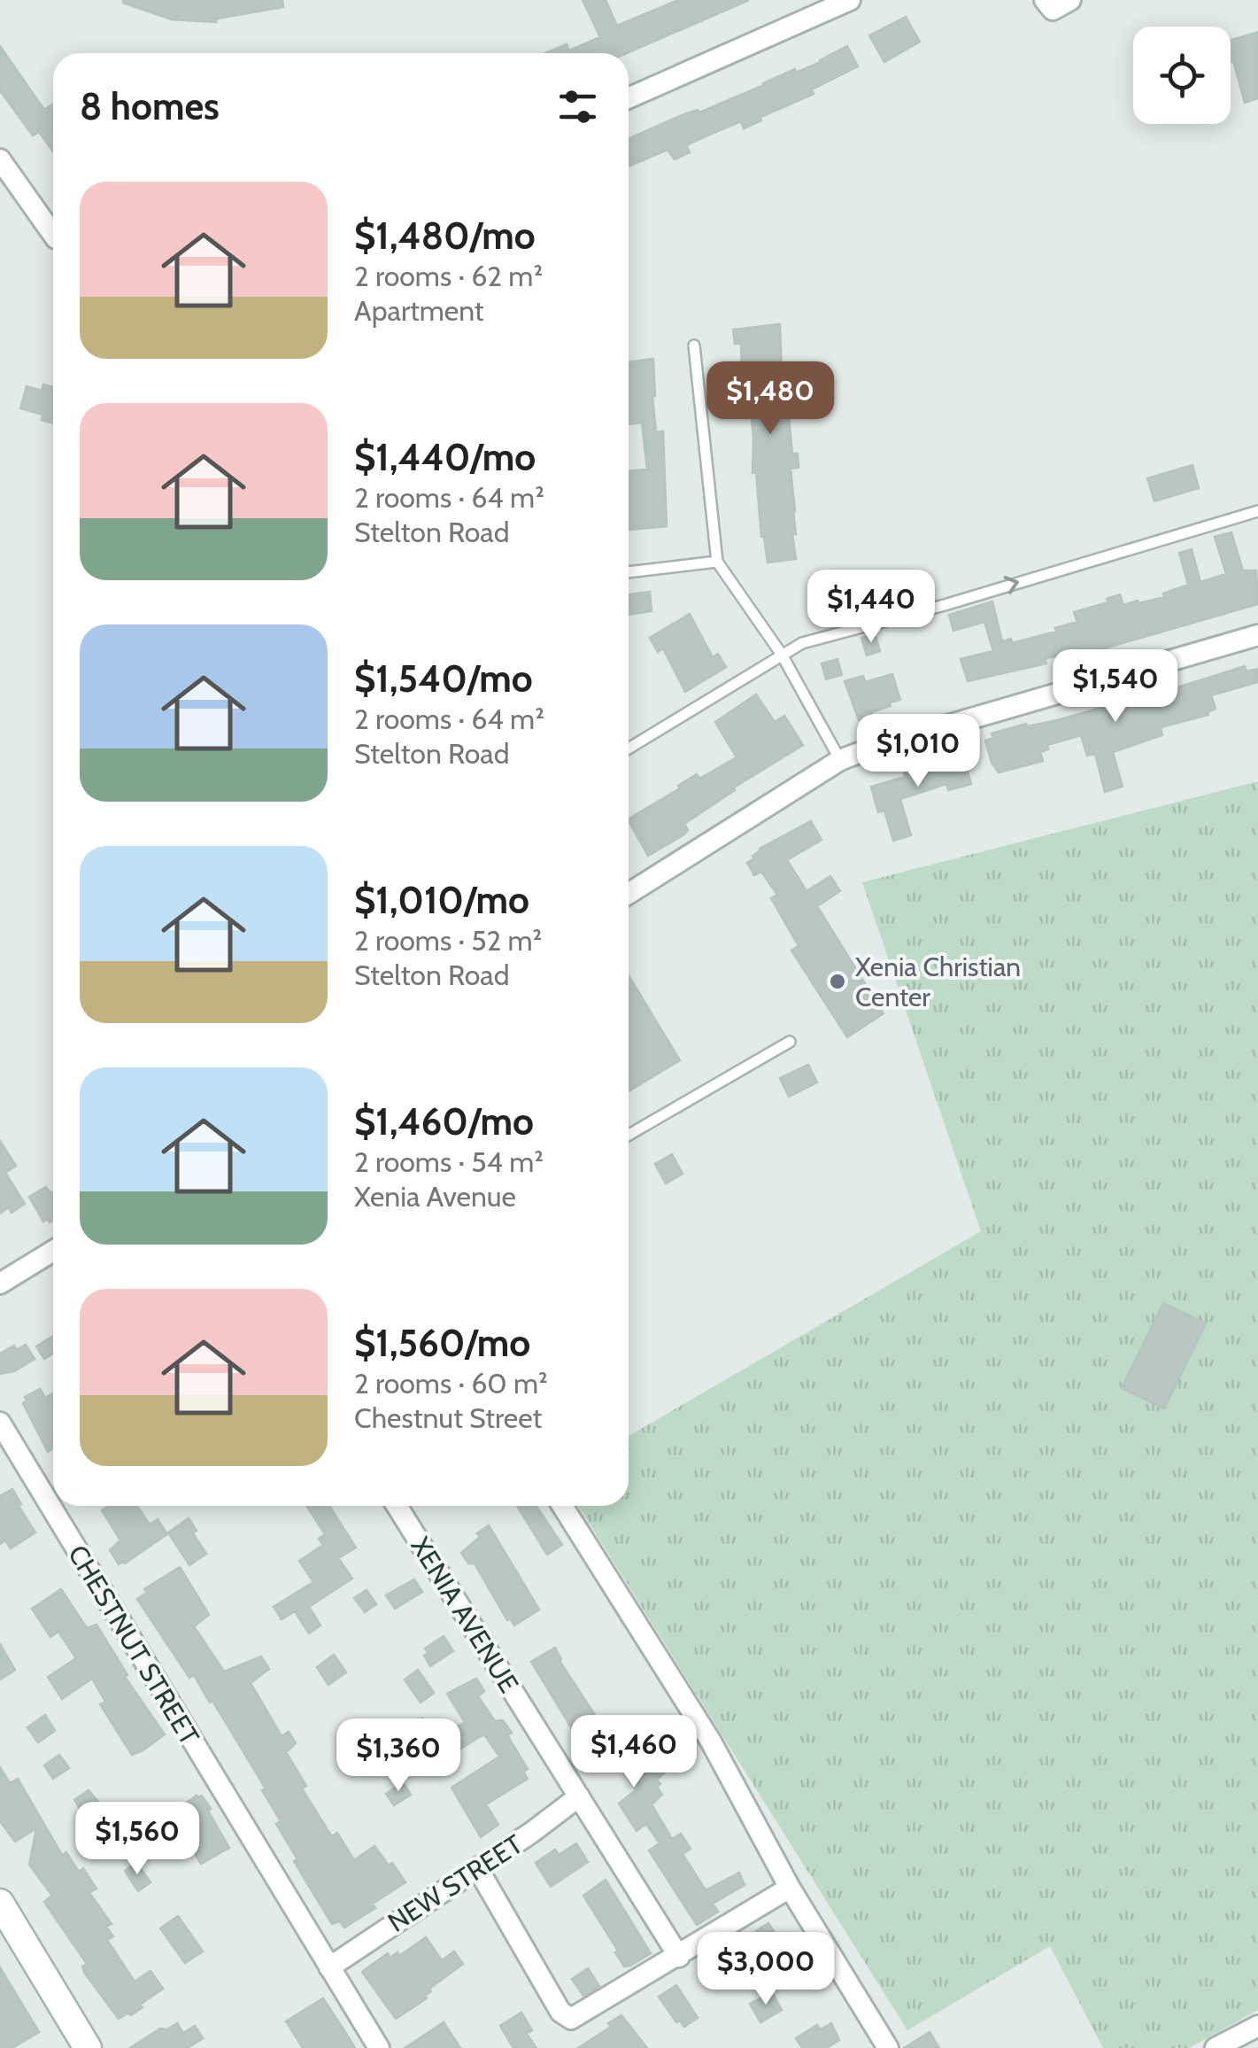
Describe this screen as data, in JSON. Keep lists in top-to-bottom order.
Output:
{
  "streets": {
    "street": ["XENIA AVENUE", "CHESTNUT STREET", "NEW STREET"]
  },
  "crossings": [
    ["XENIA AVENUE", "NEW STREET"],
    ["CHESTNUT STREET", "NEW STREET"]
  ],
  "places": ["Xenia Christian Center"],
  "page": {
    "heading": "8 homes",
    "list": [
      {
        "name": "$1,480/mo",
        "note": "2 rooms · 62 m² · Apartment"
      },
      {
        "name": "$1,440/mo",
        "note": "2 rooms · 64 m² · Stelton Road"
      },
      {
        "name": "$1,540/mo",
        "note": "2 rooms · 64 m² · Stelton Road"
      },
      {
        "name": "$1,010/mo",
        "note": "2 rooms · 52 m² · Stelton Road"
      },
      {
        "name": "$1,460/mo",
        "note": "2 rooms · 54 m² · Xenia Avenue"
      },
      {
        "name": "$1,560/mo",
        "note": "2 rooms · 60 m² · Chestnut Street"
      }
    ],
    "price": [
      "$1,480",
      "$1,440",
      "$1,540",
      "$1,010",
      "$1,460",
      "$1,360",
      "$1,560",
      "$3,000"
    ]
  }
}
